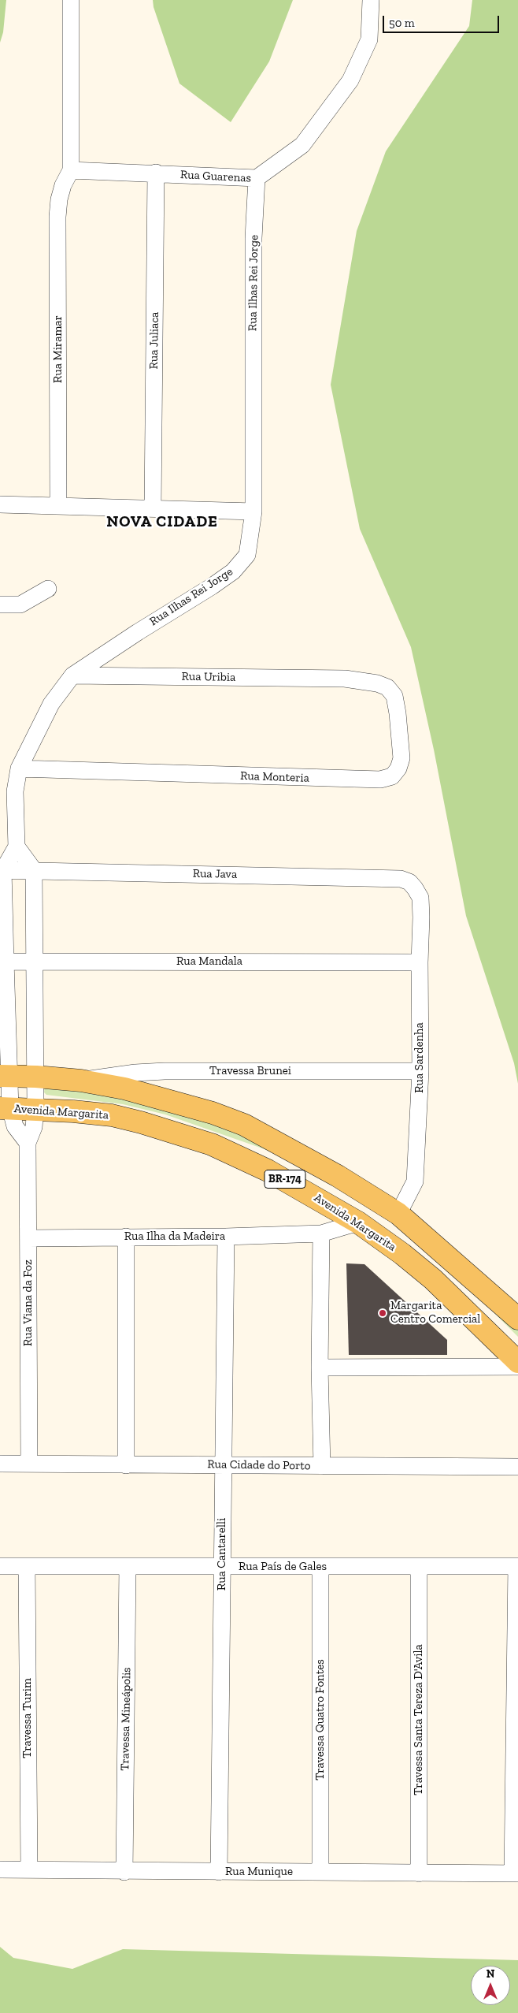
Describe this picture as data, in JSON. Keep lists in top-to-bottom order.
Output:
{
  "streets": {
    "main road": ["Avenida Margarita", "BR-174"],
    "street": [
      "Rua Guarenas",
      "Rua Ilhas Rei Jorge",
      "Rua Juliaca",
      "Rua Miramar",
      "Rua Uribia",
      "Rua Monteria",
      "Rua Java",
      "Rua Mandala",
      "Rua Sardenha",
      "Travessa Brunei",
      "Rua Ilha da Madeira",
      "Rua Viana da Foz",
      "Rua Cidade do Porto",
      "Rua Cantarelli",
      "Rua País de Gales",
      "Travessa Turim",
      "Travessa Mineápolis",
      "Travessa Quatro Fontes",
      "Travessa Santa Tereza D'Avila",
      "Rua Munique"
    ]
  },
  "crossings": [
    ["Rua Guarenas", "Rua Ilhas Rei Jorge"],
    ["Rua Guarenas", "Rua Juliaca"],
    ["Rua Guarenas", "Rua Miramar"],
    ["Rua Ilhas Rei Jorge", "Rua Uribia"],
    ["Rua Ilhas Rei Jorge", "Rua Monteria"],
    ["Rua Uribia", "Rua Monteria"],
    ["Rua Java", "Rua Sardenha"],
    ["Rua Mandala", "Rua Sardenha"],
    ["Rua Sardenha", "Travessa Brunei"],
    ["Rua Sardenha", "BR-174"],
    ["Travessa Brunei", "BR-174"],
    ["Avenida Margarita", "Rua Ilha da Madeira"],
    ["Avenida Margarita", "Rua Viana da Foz"],
    ["Rua Ilha da Madeira", "Rua Viana da Foz"],
    ["Rua Ilha da Madeira", "Rua Cantarelli"],
    ["Rua Viana da Foz", "Rua Cidade do Porto"],
    ["Rua Cidade do Porto", "Rua Cantarelli"],
    ["Rua Cantarelli", "Rua País de Gales"],
    ["Rua Cantarelli", "Rua Munique"],
    ["Rua País de Gales", "Travessa Turim"],
    ["Rua País de Gales", "Travessa Mineápolis"],
    ["Rua País de Gales", "Travessa Quatro Fontes"],
    ["Rua País de Gales", "Travessa Santa Tereza D'Avila"],
    ["Travessa Turim", "Rua Munique"],
    ["Travessa Mineápolis", "Rua Munique"],
    ["Travessa Quatro Fontes", "Rua Munique"],
    ["Travessa Santa Tereza D'Avila", "Rua Munique"]
  ],
  "districts": ["NOVA CIDADE"],
  "places": ["Margarita Centro Comercial"],
  "scale_bar": "50 m",
  "north": "top"
}
